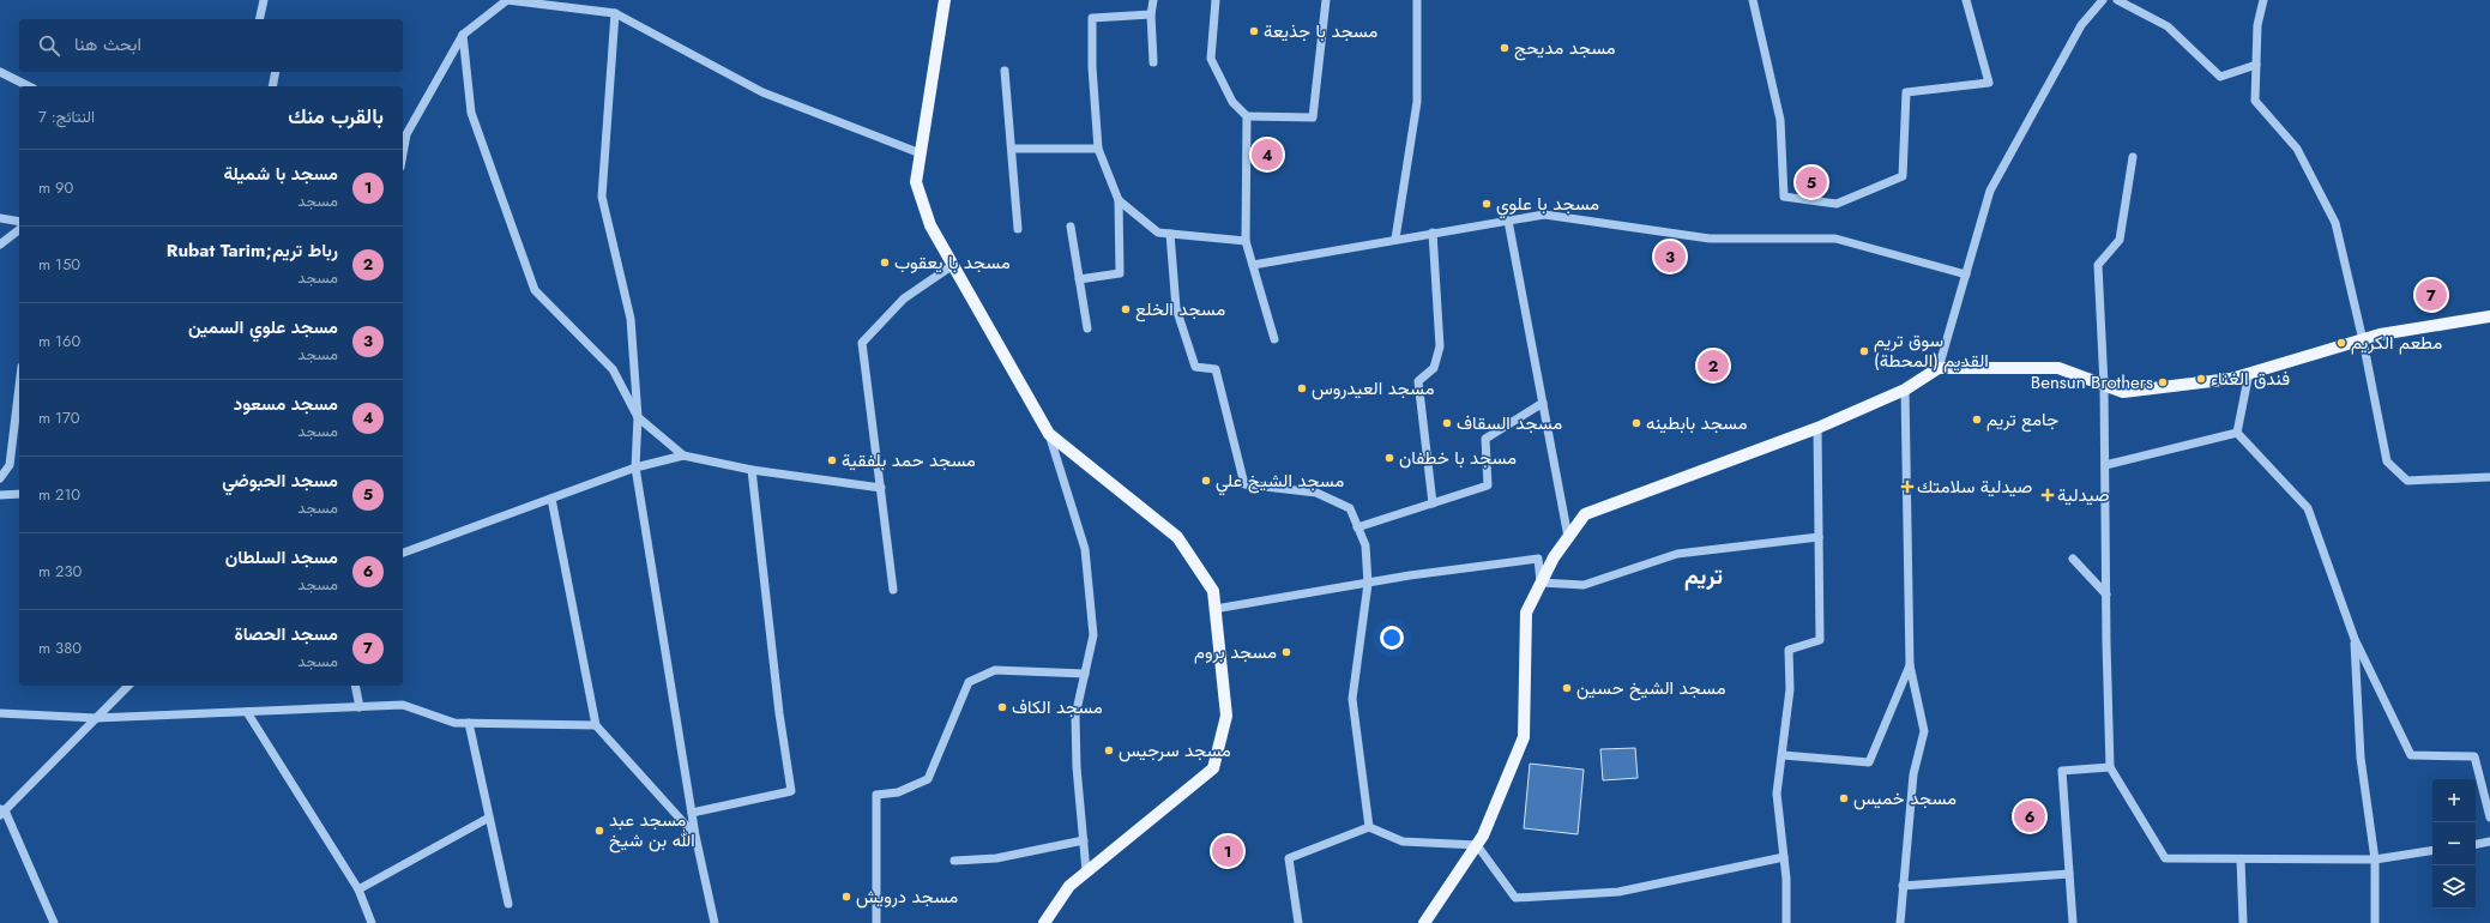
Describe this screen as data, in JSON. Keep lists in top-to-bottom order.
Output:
{
  "districts": ["تريم"],
  "places": {
    "other": [
      "مسجد با جذيعة",
      "مسجد مديحج",
      "مسجد با علوي",
      "مسجد با يعقوب",
      "مسجد الخلع",
      "مطعم الكريم",
      "سوق تريم القديم (المحطة)",
      "فندق الغناء",
      "Bensun Brothers",
      "مسجد العيدروس",
      "جامع تريم",
      "مسجد السقاف",
      "مسجد بابطينه",
      "مسجد با خطفان",
      "مسجد حمد بلفقية",
      "مسجد الشيخ علي",
      "مسجد بروم",
      "مسجد الشيخ حسين",
      "مسجد الكاف",
      "مسجد سرجيس",
      "مسجد خميس",
      "مسجد عبد الله بن شيخ",
      "مسجد درويش"
    ],
    "health": ["صيدلية سلامتك", "صيدلية"]
  },
  "page": {
    "search": "ابحث هنا",
    "heading": ["بالقرب منك", "النتائج: 7"],
    "pins": [
      "4",
      "5",
      "3",
      "7",
      "2",
      "6",
      "1"
    ],
    "list": [
      {
        "mark": "1",
        "name": "مسجد با شميلة",
        "note": "مسجد",
        "value": "90 m"
      },
      {
        "mark": "2",
        "name": "رباط تريم;Rubat Tarim",
        "note": "مسجد",
        "value": "150 m"
      },
      {
        "mark": "3",
        "name": "مسجد علوي السمين",
        "note": "مسجد",
        "value": "160 m"
      },
      {
        "mark": "4",
        "name": "مسجد مسعود",
        "note": "مسجد",
        "value": "170 m"
      },
      {
        "mark": "5",
        "name": "مسجد الحبوضي",
        "note": "مسجد",
        "value": "210 m"
      },
      {
        "mark": "6",
        "name": "مسجد السلطان",
        "note": "مسجد",
        "value": "230 m"
      },
      {
        "mark": "7",
        "name": "مسجد الحصاة",
        "note": "مسجد",
        "value": "380 m"
      }
    ],
    "map_buttons": ["+", "−"]
  }
}
